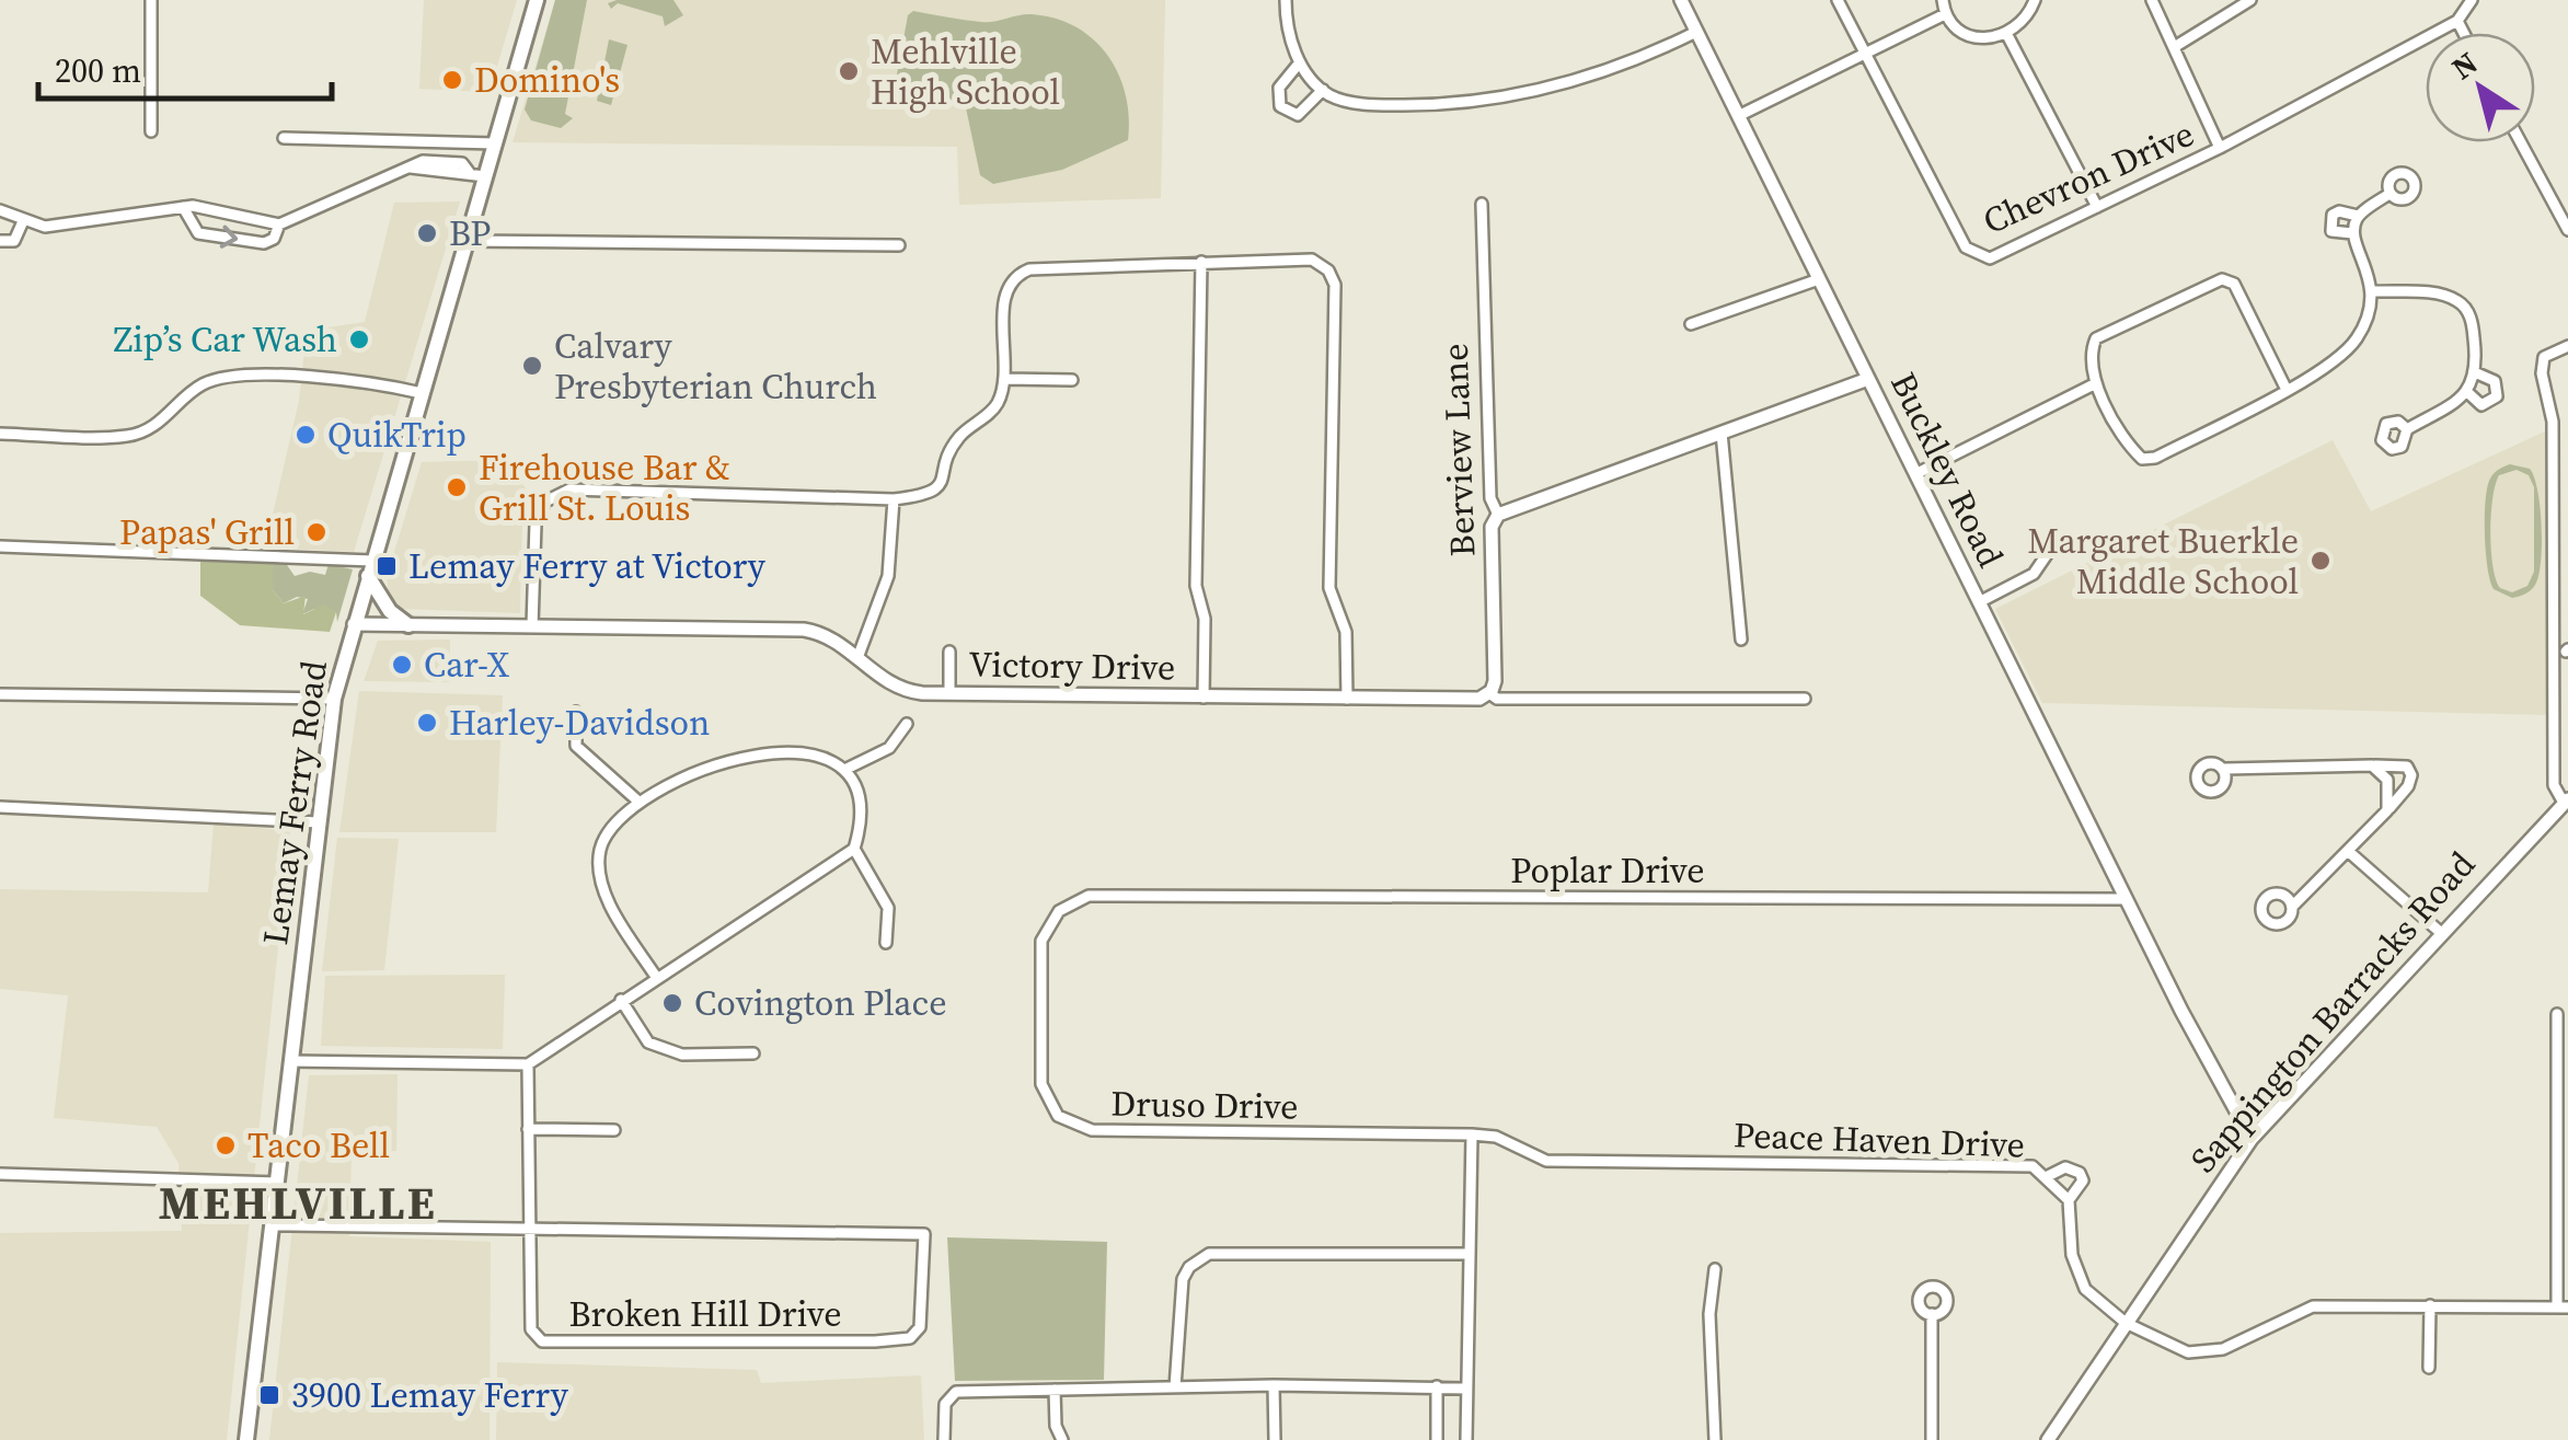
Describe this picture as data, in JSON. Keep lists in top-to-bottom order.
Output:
{
  "streets": {
    "main road": ["Lemay Ferry Road"],
    "street": [
      "Chevron Drive",
      "Berview Lane",
      "Buckley Road",
      "Victory Drive",
      "Poplar Drive",
      "Sappington Barracks Road",
      "Druso Drive",
      "Peace Haven Drive",
      "Broken Hill Drive"
    ]
  },
  "crossings": [
    ["Berview Lane", "Victory Drive"],
    ["Buckley Road", "Poplar Drive"],
    ["Buckley Road", "Sappington Barracks Road"],
    ["Victory Drive", "Lemay Ferry Road"],
    ["Poplar Drive", "Druso Drive"],
    ["Druso Drive", "Peace Haven Drive"]
  ],
  "districts": ["MEHLVILLE"],
  "places": {
    "other": [
      "Mehlville High School",
      "Domino's",
      "BP",
      "Zip’s Car Wash",
      "Calvary Presbyterian Church",
      "QuikTrip",
      "Firehouse Bar & Grill St. Louis",
      "Papas' Grill",
      "Margaret Buerkle Middle School",
      "Car-X",
      "Harley-Davidson",
      "Covington Place",
      "Taco Bell"
    ],
    "transit": ["Lemay Ferry at Victory", "3900 Lemay Ferry"]
  },
  "scale_bar": "200 m",
  "north": "top left"
}
